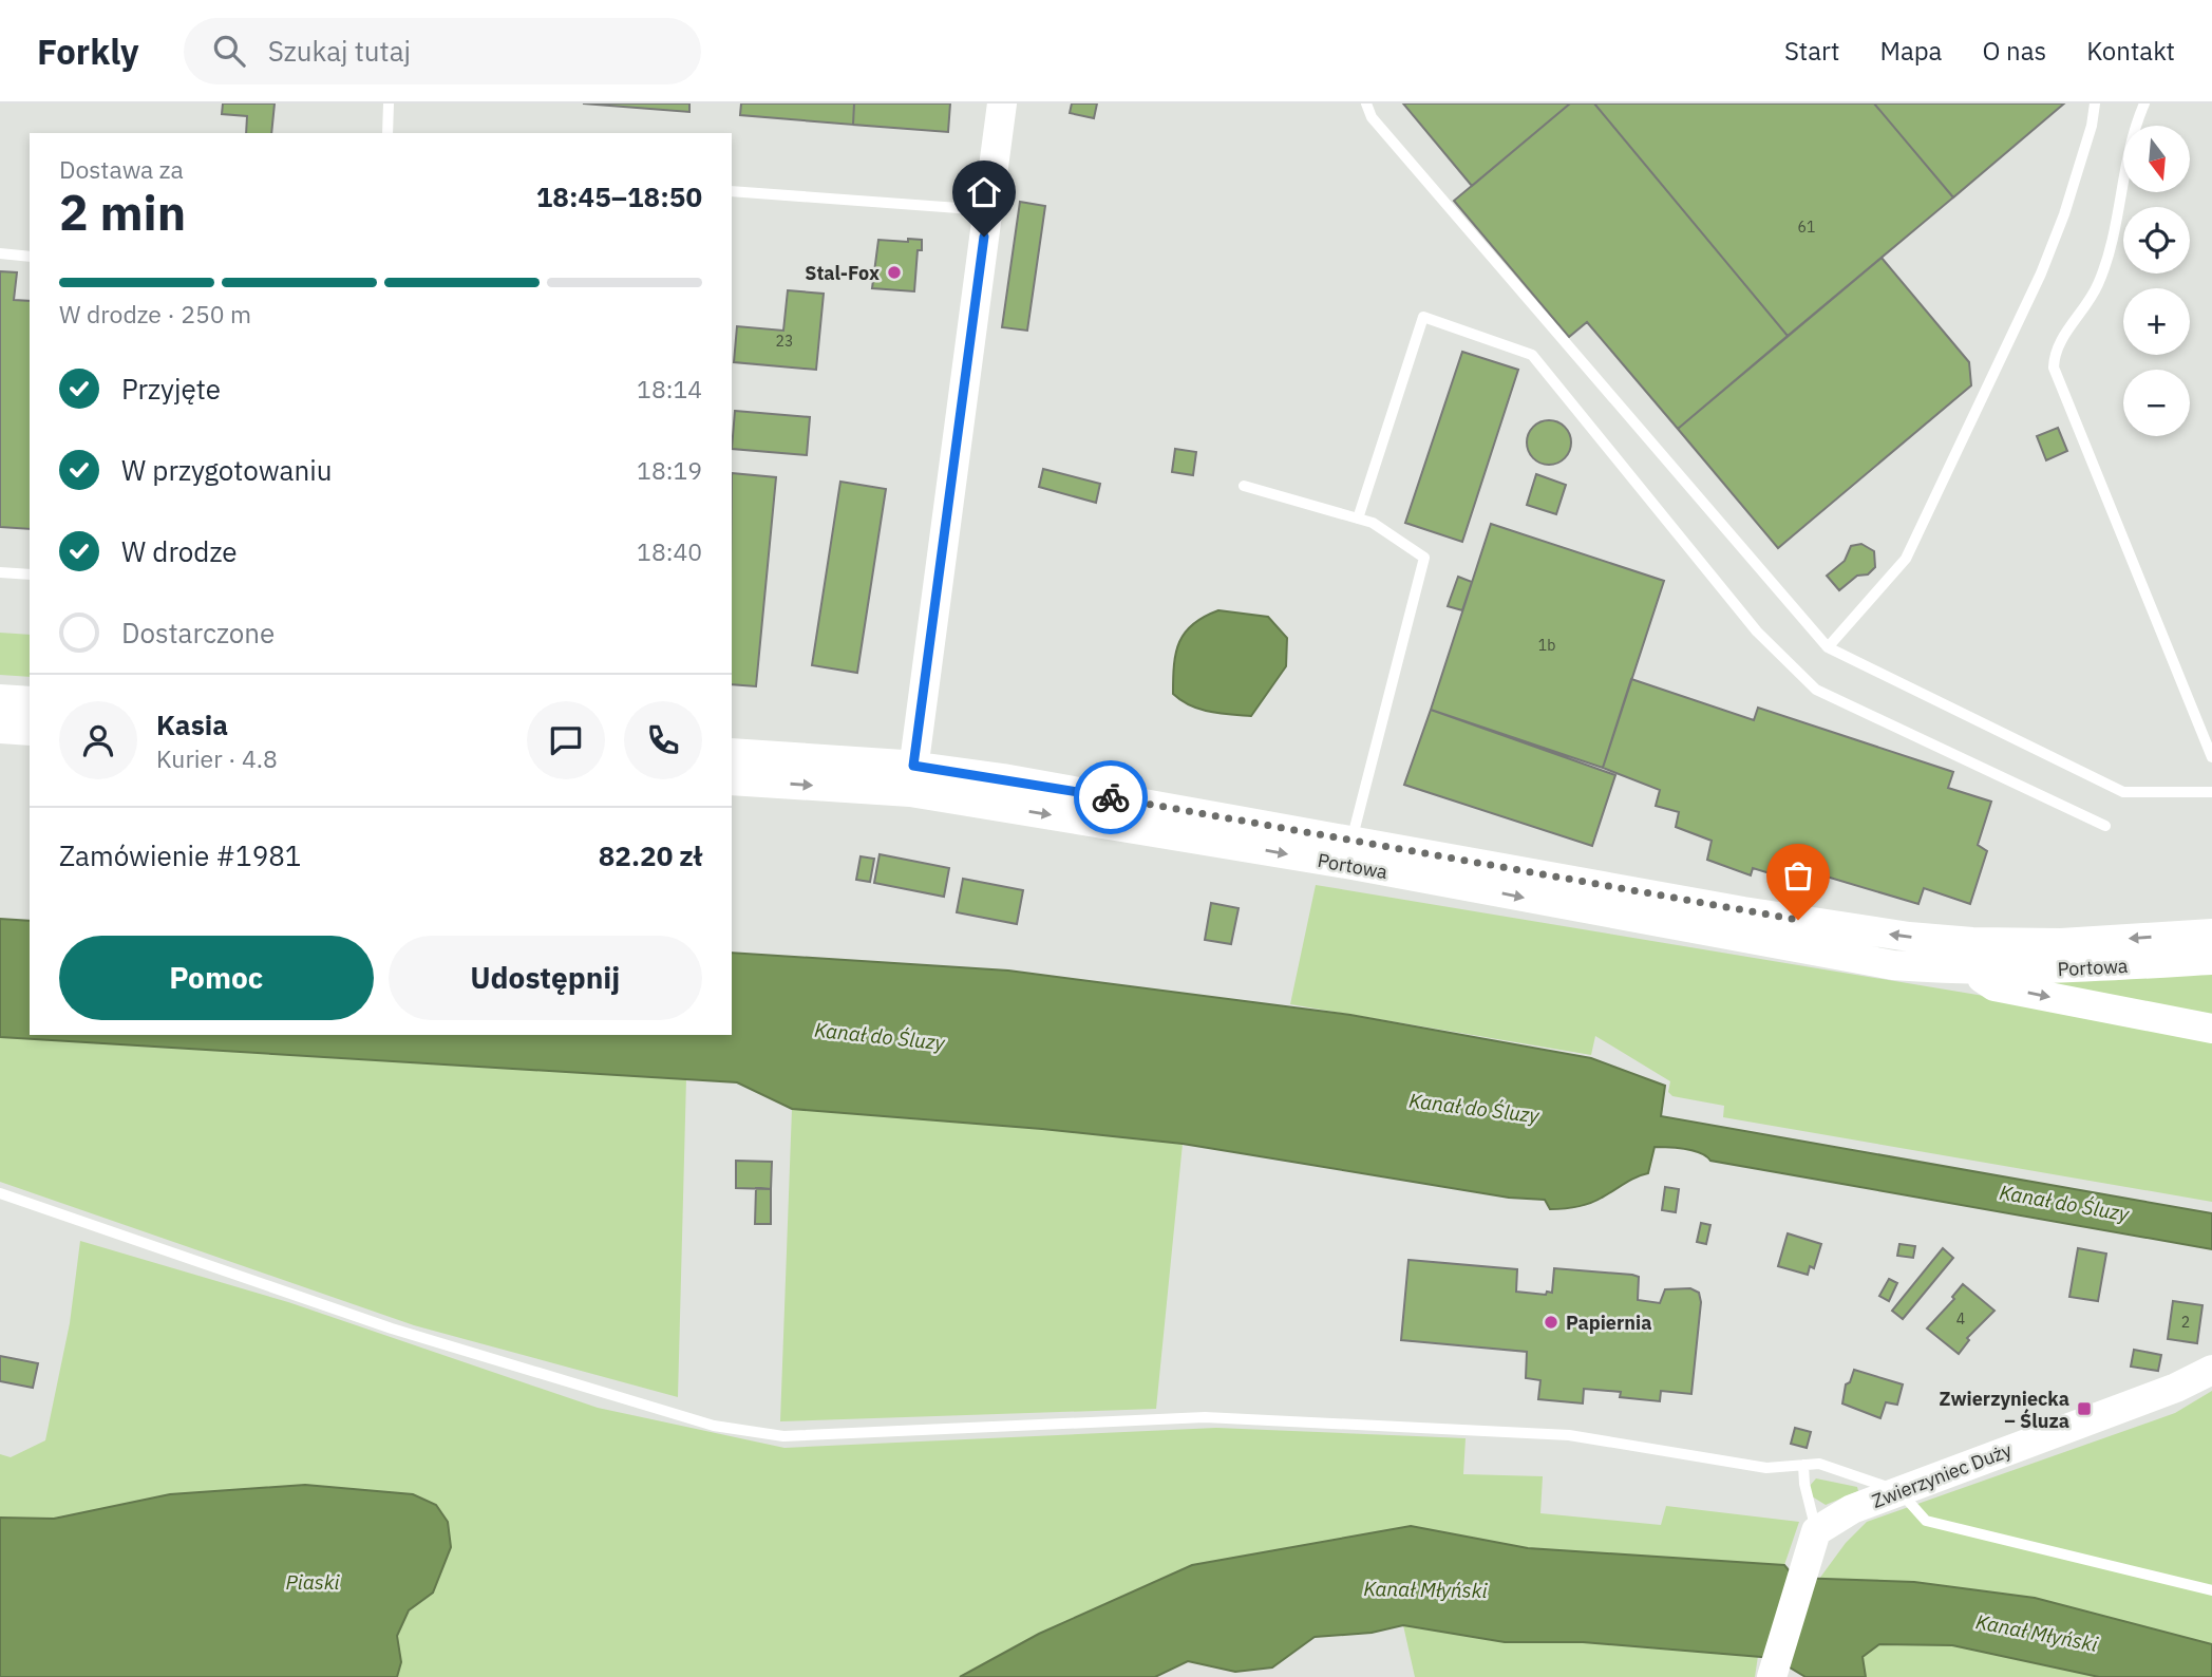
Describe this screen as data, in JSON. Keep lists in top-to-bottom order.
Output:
{
  "streets": {
    "street": ["Portowa", "Zwierzyniec Duży"]
  },
  "water": ["Kanał do Śluzy", "Piaski", "Kanał Młyński"],
  "places": {
    "other": ["Stal-Fox", "Papiernia"],
    "transit": ["Zwierzyniecka – Śluza"]
  },
  "house_numbers": [
    "61",
    "23",
    "1b",
    "4",
    "2"
  ],
  "north": "bottom",
  "page": {
    "header": "Forkly",
    "search": "Szukaj tutaj",
    "nav": [
      "Start",
      "Mapa",
      "O nas",
      "Kontakt"
    ],
    "map_buttons": ["+", "−"],
    "heading": ["2 min", "Dostawa za", "18:45–18:50"],
    "panel": [
      "Kasia",
      "Kurier · 4.8",
      "Zamówienie #1981",
      "82.20 zł"
    ],
    "bar": "W drodze · 250 m",
    "list": [
      ["Przyjęte", "18:14"],
      ["W przygotowaniu", "18:19"],
      ["W drodze", "18:40"],
      "Dostarczone"
    ],
    "buttons": ["Pomoc", "Udostępnij"]
  }
}
